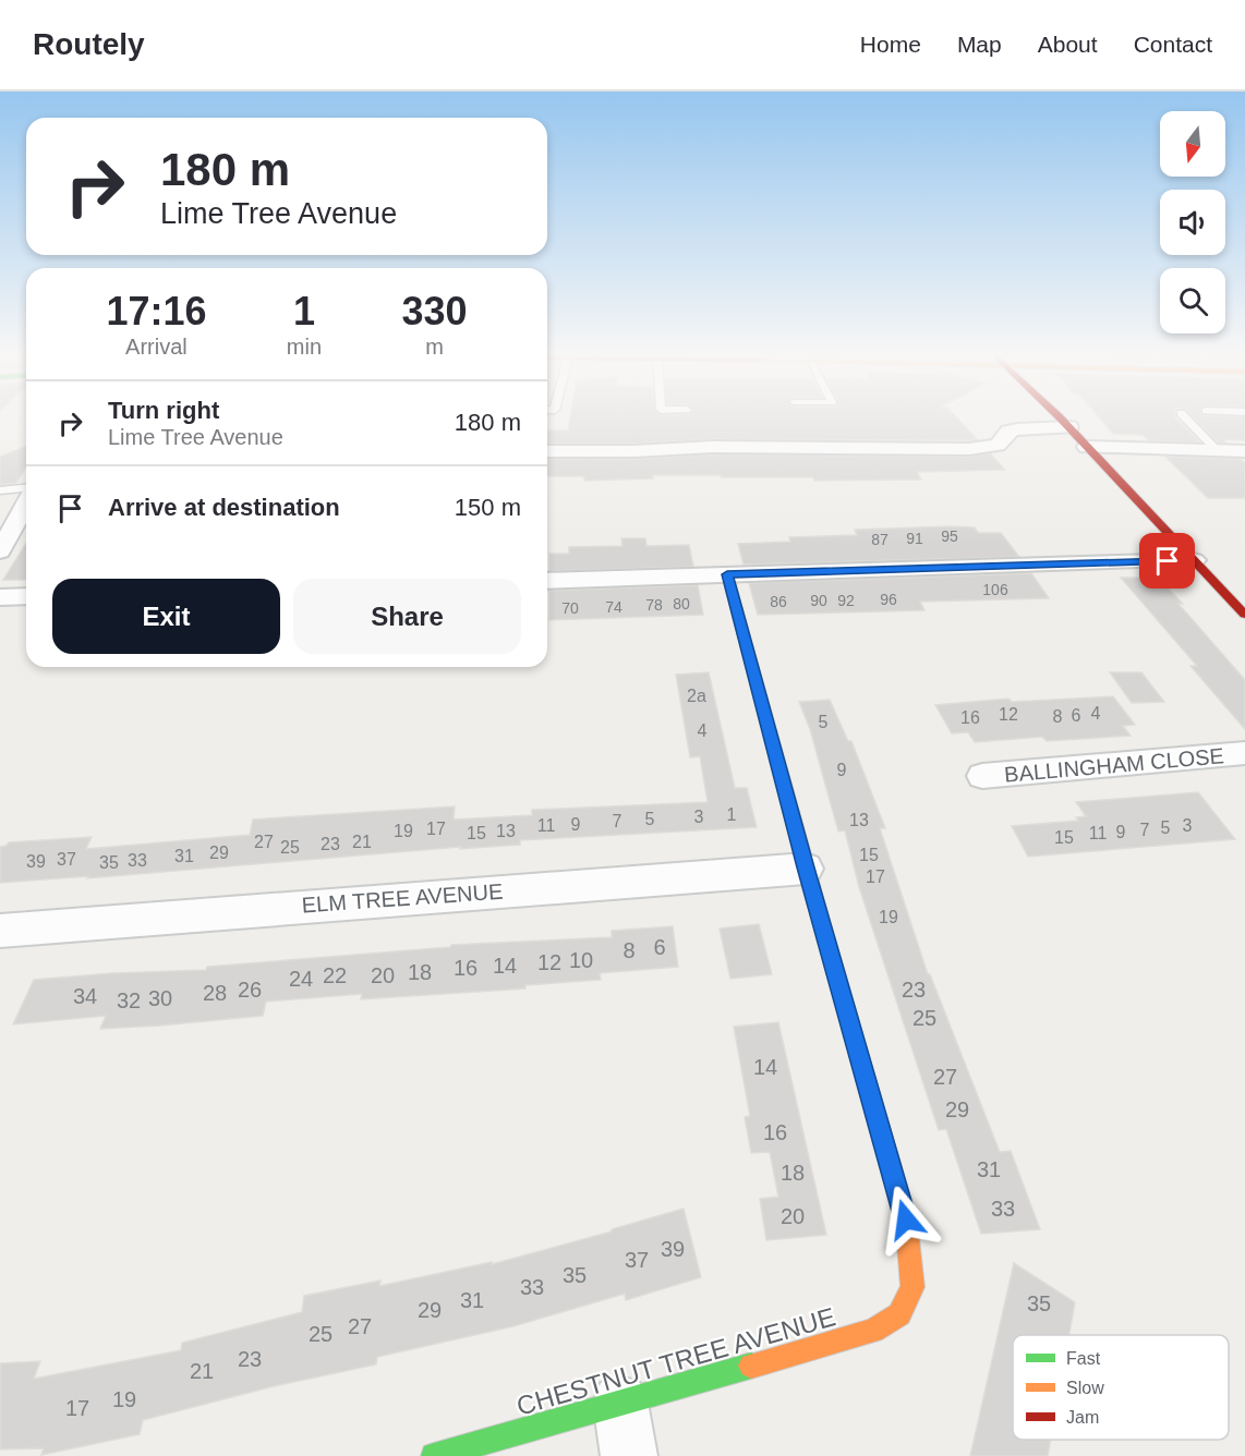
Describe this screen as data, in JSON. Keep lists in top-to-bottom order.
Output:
{
  "streets": {
    "street": ["BALLINGHAM CLOSE", "ELM TREE AVENUE", "CHESTNUT TREE AVENUE"]
  },
  "crossings": [
    ["ELM TREE AVENUE", "CHESTNUT TREE AVENUE"]
  ],
  "house_numbers": [
    "95",
    "91",
    "87",
    "106",
    "96",
    "90",
    "92",
    "86",
    "80",
    "78",
    "74",
    "70",
    "2a",
    "4",
    "12",
    "6",
    "8",
    "16",
    "5",
    "4",
    "9",
    "1",
    "3",
    "5",
    "13",
    "7",
    "9",
    "11",
    "3",
    "5",
    "17",
    "7",
    "19",
    "13",
    "9",
    "15",
    "11",
    "15",
    "27",
    "21",
    "23",
    "25",
    "29",
    "15",
    "31",
    "37",
    "33",
    "39",
    "35",
    "17",
    "19",
    "6",
    "8",
    "10",
    "12",
    "14",
    "16",
    "18",
    "22",
    "20",
    "24",
    "26",
    "23",
    "28",
    "34",
    "30",
    "32",
    "25",
    "14",
    "27",
    "29",
    "16",
    "31",
    "18",
    "33",
    "20",
    "39",
    "37",
    "35",
    "33",
    "31",
    "35",
    "29",
    "27",
    "25",
    "23",
    "21",
    "19",
    "17"
  ],
  "legend": ["Fast", "Slow", "Jam"],
  "north": "bottom",
  "page": {
    "header": "Routely",
    "nav": [
      "Home",
      "Map",
      "About",
      "Contact"
    ],
    "turn": ["180 m", "Lime Tree Avenue"],
    "eta": [
      "17:16",
      "Arrival",
      "1",
      "min",
      "330",
      "m"
    ],
    "list": [
      {
        "name": "Turn right",
        "note": "Lime Tree Avenue",
        "value": "180 m"
      },
      {
        "name": "Arrive at destination",
        "value": "150 m"
      }
    ],
    "buttons": ["Exit", "Share"]
  }
}
